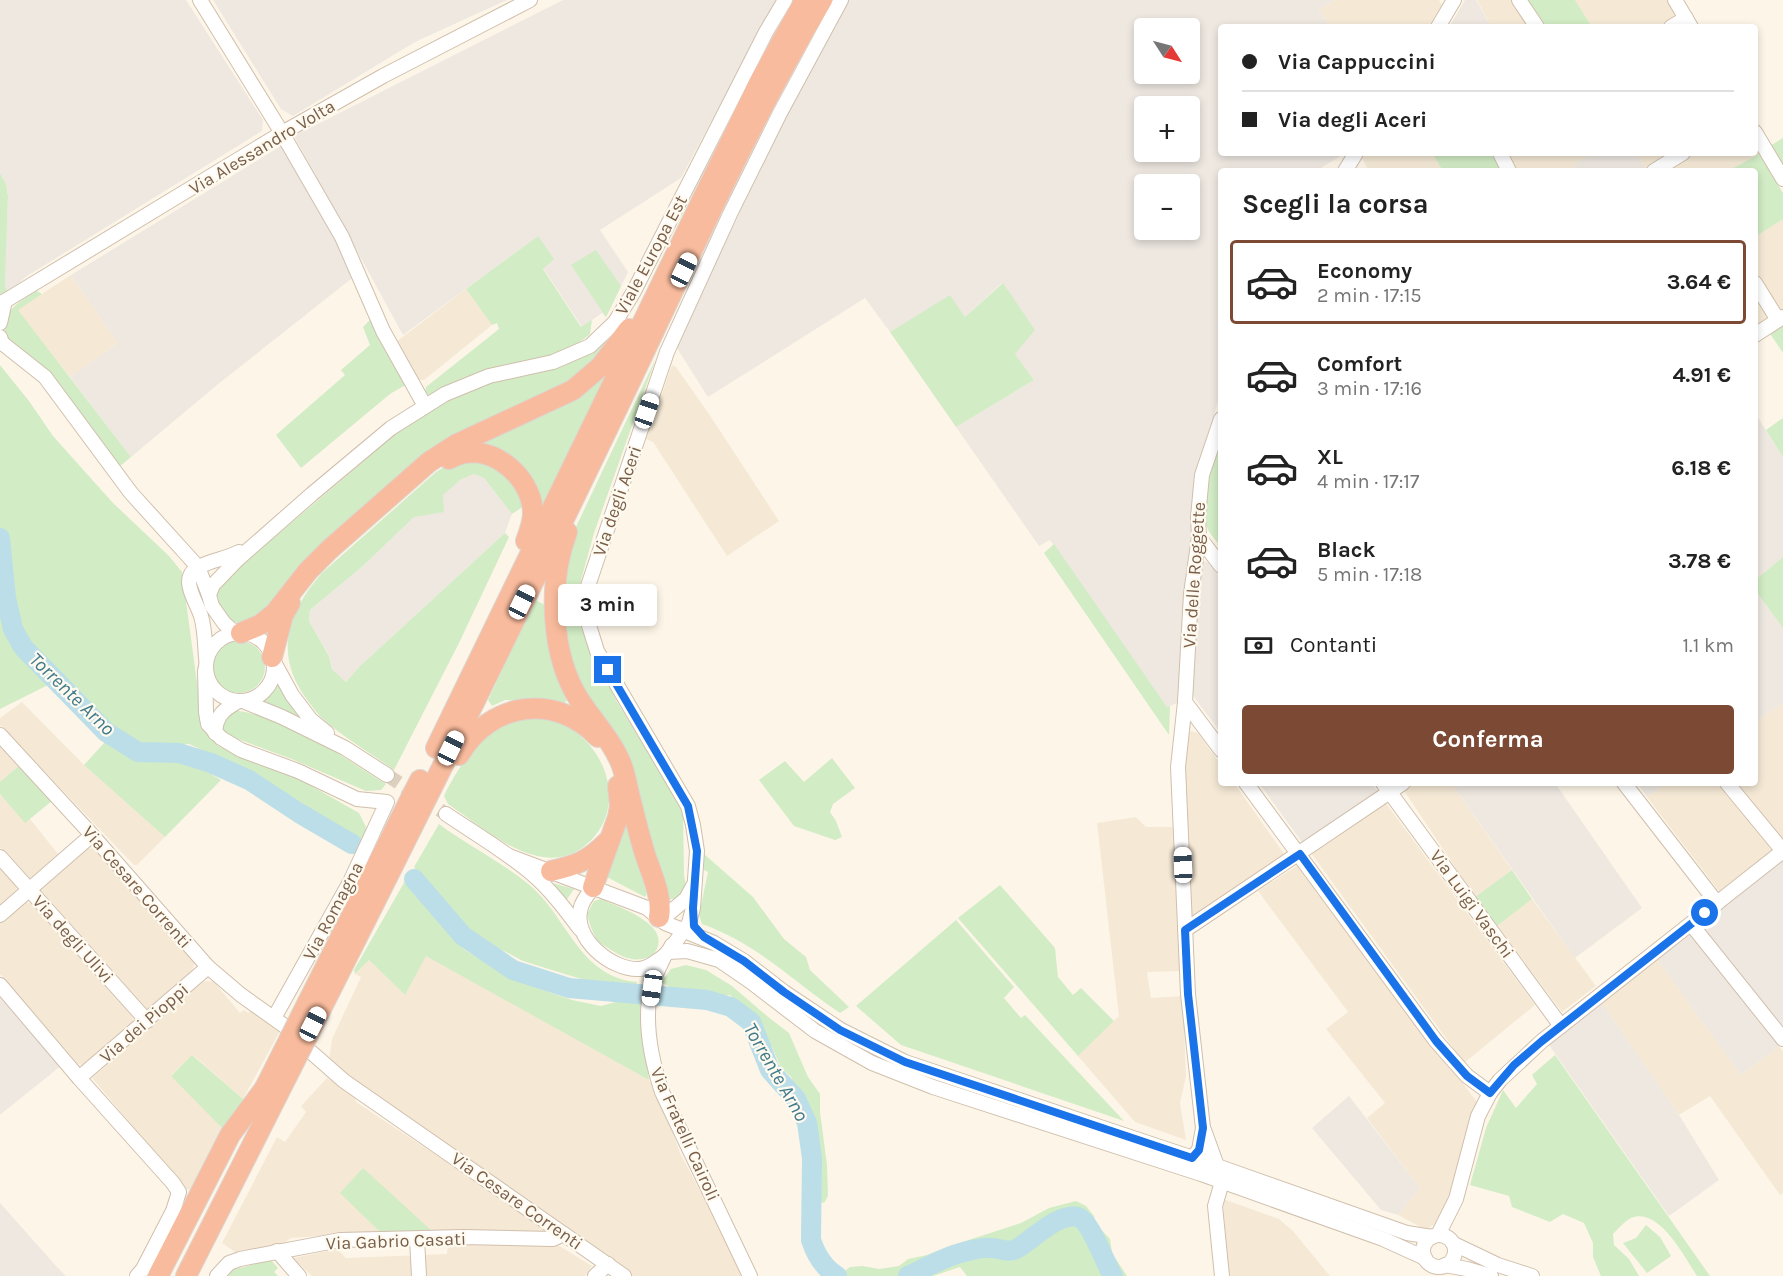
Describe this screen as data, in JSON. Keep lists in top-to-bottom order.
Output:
{
  "streets": {
    "street": [
      "Via Alessandro Volta",
      "Viale Europa Est",
      "Via degli Aceri",
      "Via delle Roggette",
      "Via Cesare Correnti",
      "Via Luigi Vaschi",
      "Via Romagna",
      "Via degli Ulivi",
      "Via dei Pioppi",
      "Via Fratelli Cairoli",
      "Via Gabrio Casati"
    ]
  },
  "crossings": [
    ["Via degli Aceri", "Via Fratelli Cairoli"],
    ["Via Cesare Correnti", "Via Romagna"],
    ["Via Cesare Correnti", "Via dei Pioppi"],
    ["Via Cesare Correnti", "Via Gabrio Casati"],
    ["Via degli Ulivi", "Via dei Pioppi"]
  ],
  "water": ["Torrente Arno"],
  "north": "bottom right",
  "page": {
    "map_buttons": ["+", "−"],
    "banner": ["Via Cappuccini", "Via degli Aceri"],
    "heading": "Scegli la corsa",
    "list": [
      {
        "name": "Economy",
        "note": "2 min · 17:15",
        "value": "3.64 €"
      },
      {
        "name": "Comfort",
        "note": "3 min · 17:16",
        "value": "4.91 €"
      },
      {
        "name": "XL",
        "note": "4 min · 17:17",
        "value": "6.18 €"
      },
      {
        "name": "Black",
        "note": "5 min · 17:18",
        "value": "3.78 €"
      }
    ],
    "bubble": "3 min",
    "pay": ["Contanti", "1.1 km"],
    "buttons": "Conferma"
  }
}
